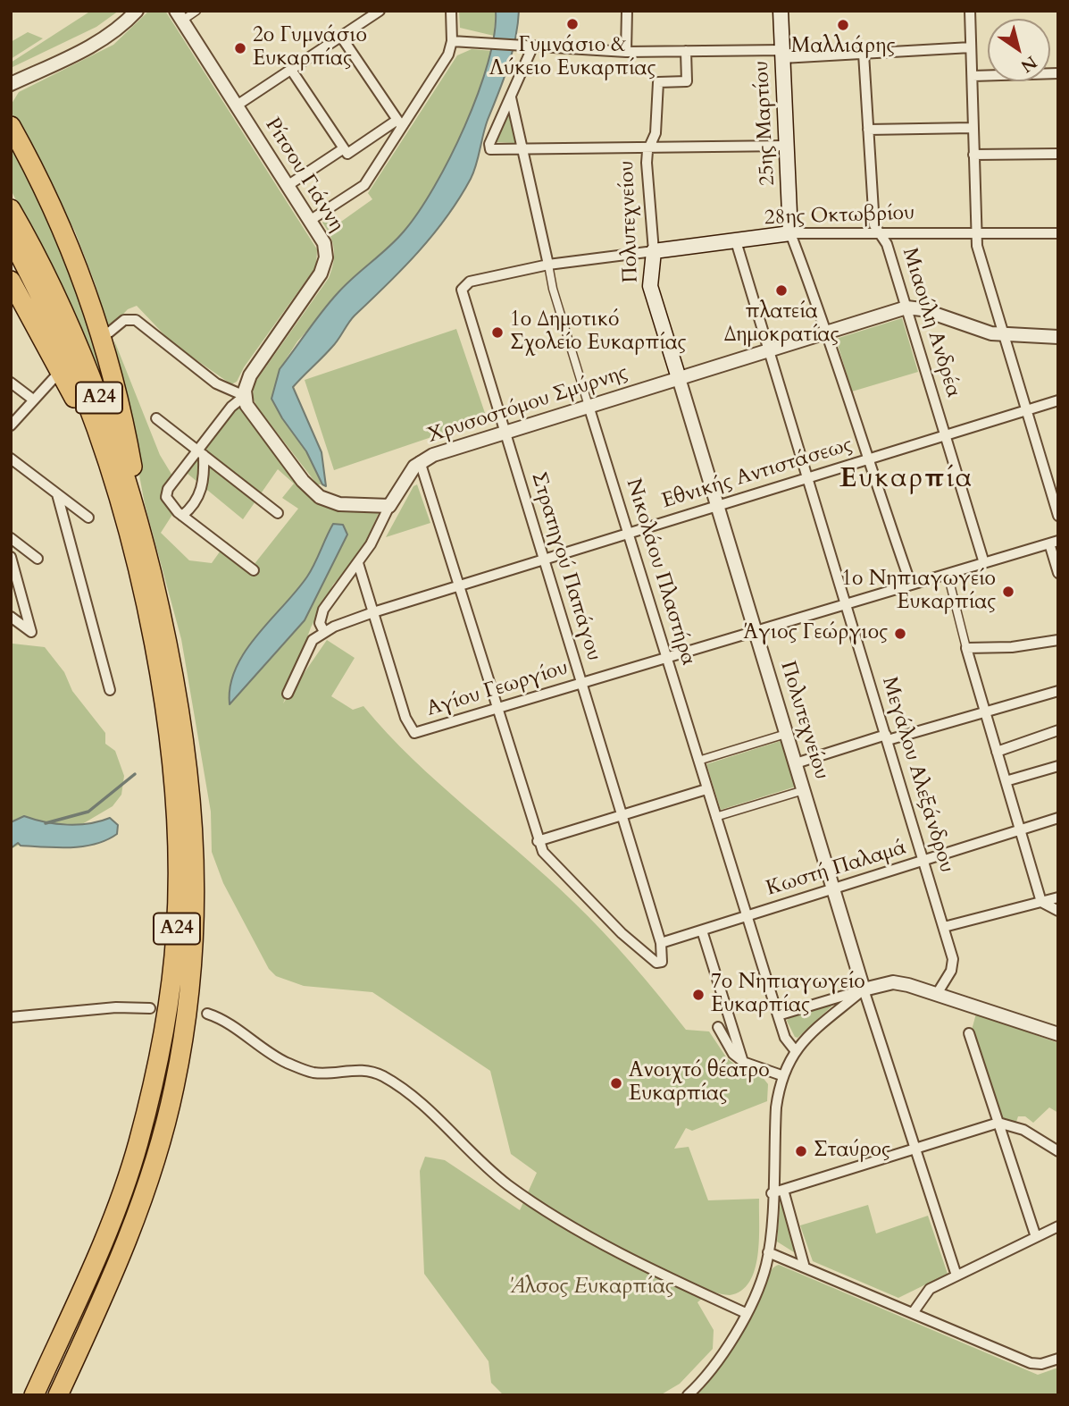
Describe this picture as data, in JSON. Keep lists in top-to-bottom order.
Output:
{
  "streets": {
    "highway": ["Α24"],
    "main road": ["25ης Μαρτίου", "28ης Οκτωβρίου", "Πολυτεχνείου"],
    "street": [
      "Ρίτσου Γιάννη",
      "Μιαούλη Ανδρέα",
      "Χρυσοστόμου Σμύρνης",
      "Εθνικής Αντιστάσεως",
      "Στρατηγού Παπάγου",
      "Νικολάου Πλαστήρα",
      "Αγίου Γεωργίου",
      "Μεγάλου Αλεξάνδρου",
      "Κωστή Παλαμά"
    ]
  },
  "crossings": [
    ["25ης Μαρτίου", "28ης Οκτωβρίου"],
    ["28ης Οκτωβρίου", "Πολυτεχνείου"],
    ["28ης Οκτωβρίου", "Μιαούλη Ανδρέα"],
    ["28ης Οκτωβρίου", "Στρατηγού Παπάγου"],
    ["28ης Οκτωβρίου", "Νικολάου Πλαστήρα"],
    ["28ης Οκτωβρίου", "Μεγάλου Αλεξάνδρου"],
    ["Πολυτεχνείου", "Χρυσοστόμου Σμύρνης"],
    ["Πολυτεχνείου", "Εθνικής Αντιστάσεως"],
    ["Πολυτεχνείου", "Αγίου Γεωργίου"],
    ["Πολυτεχνείου", "Κωστή Παλαμά"],
    ["Μιαούλη Ανδρέα", "Χρυσοστόμου Σμύρνης"],
    ["Μιαούλη Ανδρέα", "Εθνικής Αντιστάσεως"],
    ["Μιαούλη Ανδρέα", "Αγίου Γεωργίου"],
    ["Χρυσοστόμου Σμύρνης", "Εθνικής Αντιστάσεως"],
    ["Χρυσοστόμου Σμύρνης", "Στρατηγού Παπάγου"],
    ["Χρυσοστόμου Σμύρνης", "Νικολάου Πλαστήρα"],
    ["Χρυσοστόμου Σμύρνης", "Μεγάλου Αλεξάνδρου"],
    ["Εθνικής Αντιστάσεως", "Στρατηγού Παπάγου"],
    ["Εθνικής Αντιστάσεως", "Νικολάου Πλαστήρα"],
    ["Εθνικής Αντιστάσεως", "Αγίου Γεωργίου"],
    ["Εθνικής Αντιστάσεως", "Μεγάλου Αλεξάνδρου"],
    ["Στρατηγού Παπάγου", "Νικολάου Πλαστήρα"],
    ["Στρατηγού Παπάγου", "Αγίου Γεωργίου"],
    ["Στρατηγού Παπάγου", "Κωστή Παλαμά"],
    ["Νικολάου Πλαστήρα", "Αγίου Γεωργίου"],
    ["Νικολάου Πλαστήρα", "Κωστή Παλαμά"],
    ["Αγίου Γεωργίου", "Μεγάλου Αλεξάνδρου"],
    ["Μεγάλου Αλεξάνδρου", "Κωστή Παλαμά"]
  ],
  "districts": ["Ευκαρπία"],
  "parks": ["Άλσος Ευκαρπίας"],
  "places": [
    "Γυμνάσιο & Λύκειο Ευκαρπίας",
    "Μαλλιάρης",
    "2ο Γυμνάσιο Ευκαρπίας",
    "πλατεία Δημοκρατίας",
    "1ο Δημοτικό Σχολείο Ευκαρπίας",
    "1ο Νηπιαγωγείο Ευκαρπίας",
    "Άγιος Γεώργιος",
    "7ο Νηπιαγωγείο Ευκαρπίας",
    "Ανοιχτό θέατρο Ευκαρπίας",
    "Σταύρος"
  ],
  "north": "bottom right"
}
